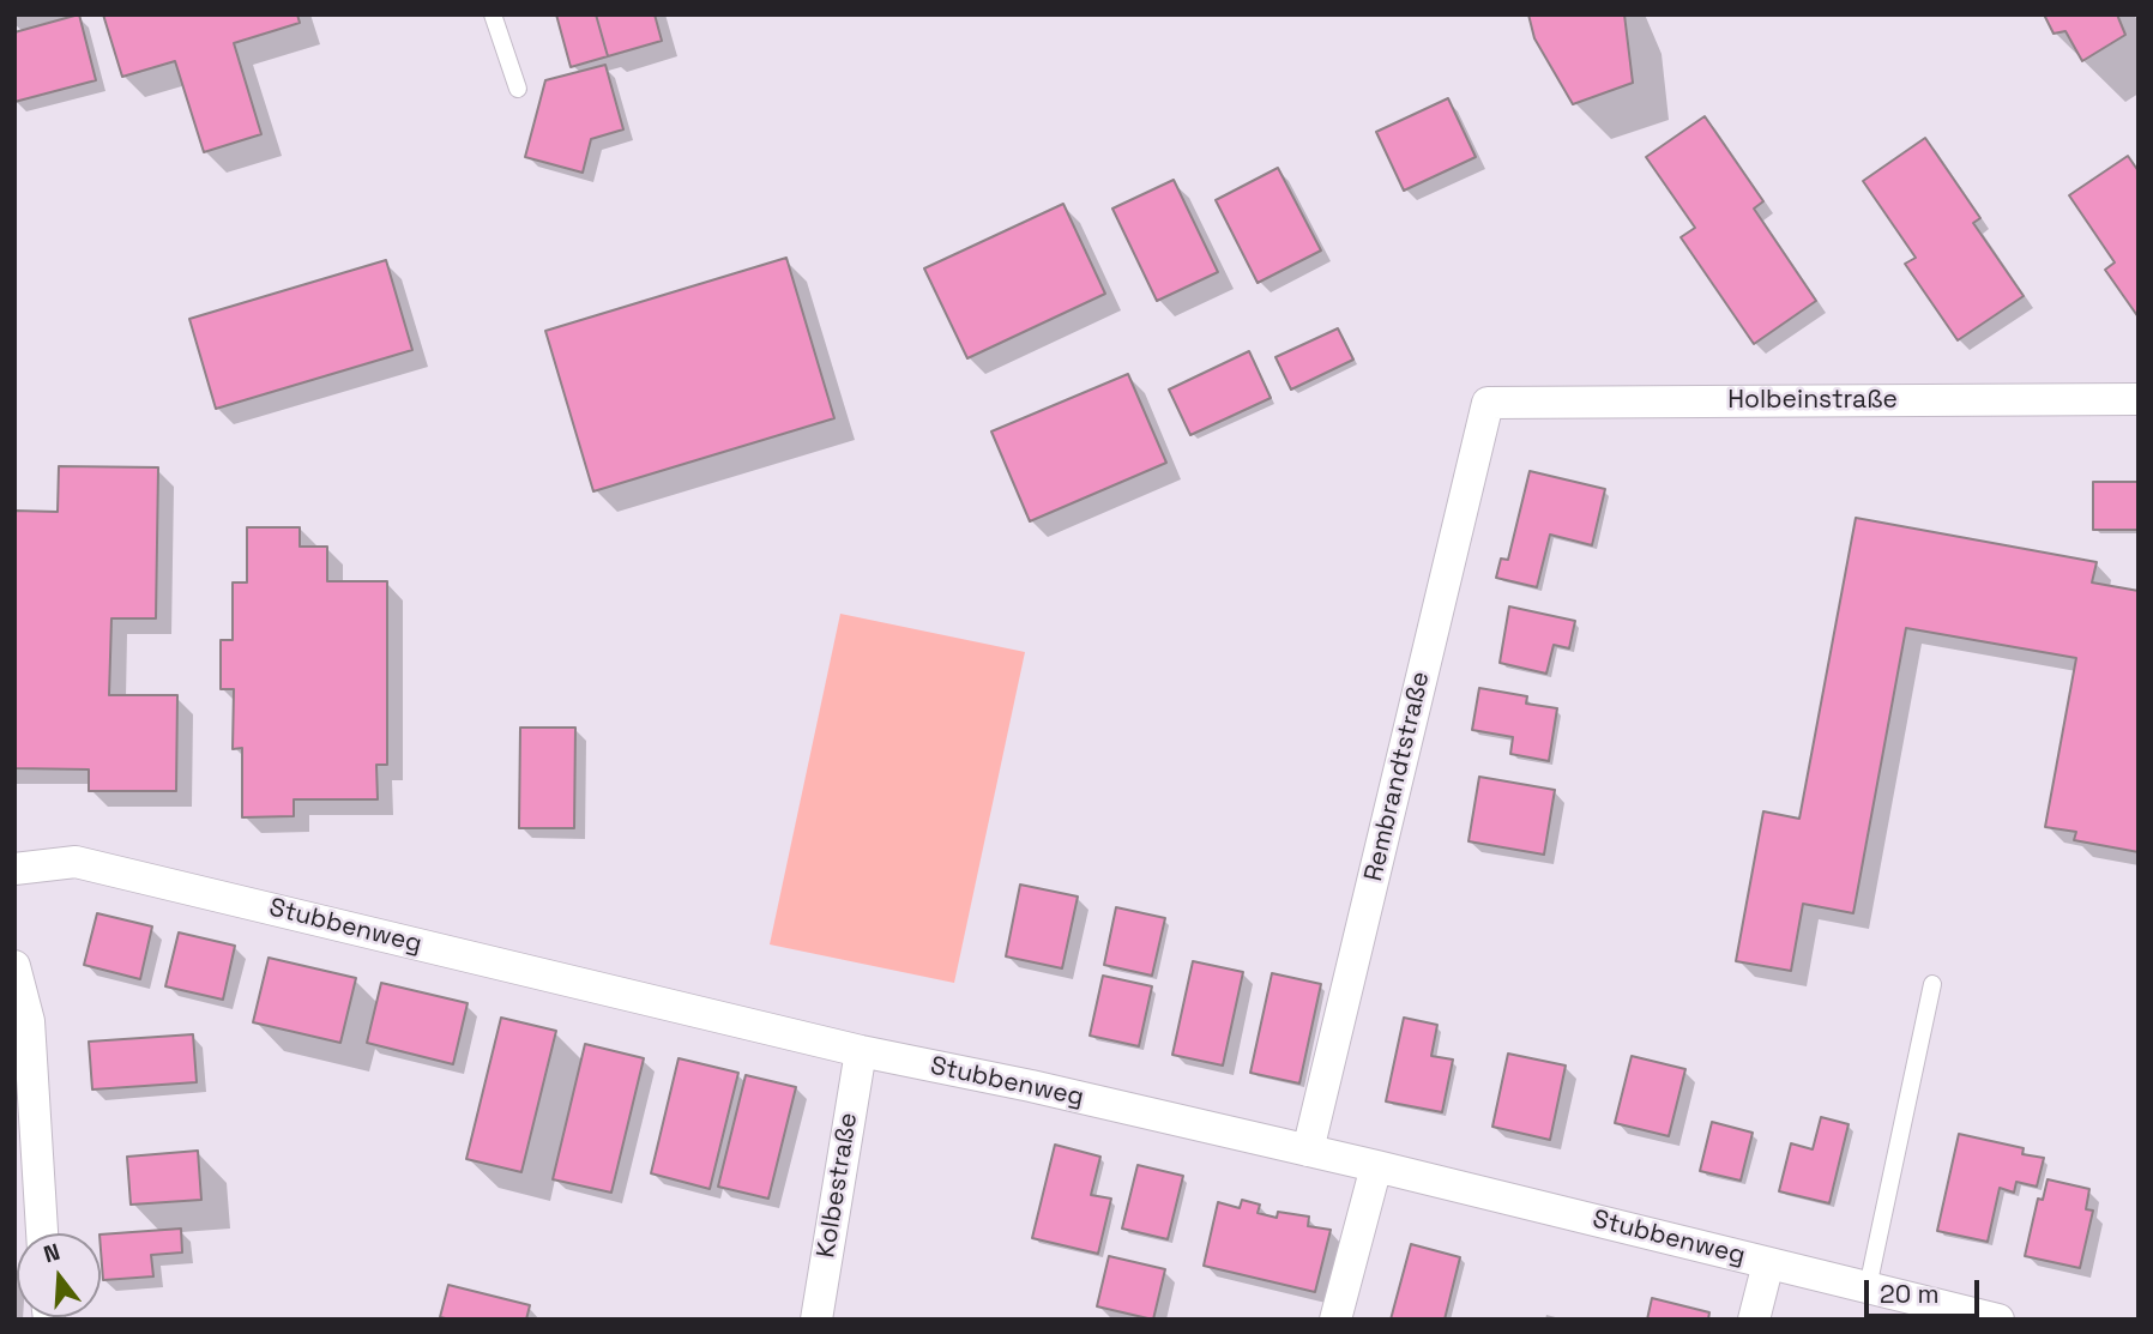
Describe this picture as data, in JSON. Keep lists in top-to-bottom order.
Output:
{
  "streets": {
    "street": [
      "Holbeinstraße",
      "Rembrandtstraße",
      "Stubbenweg",
      "Kolbestraße"
    ]
  },
  "crossings": [
    ["Holbeinstraße", "Rembrandtstraße"],
    ["Rembrandtstraße", "Stubbenweg"],
    ["Stubbenweg", "Kolbestraße"]
  ],
  "scale_bar": "20 m",
  "north": "top"
}
